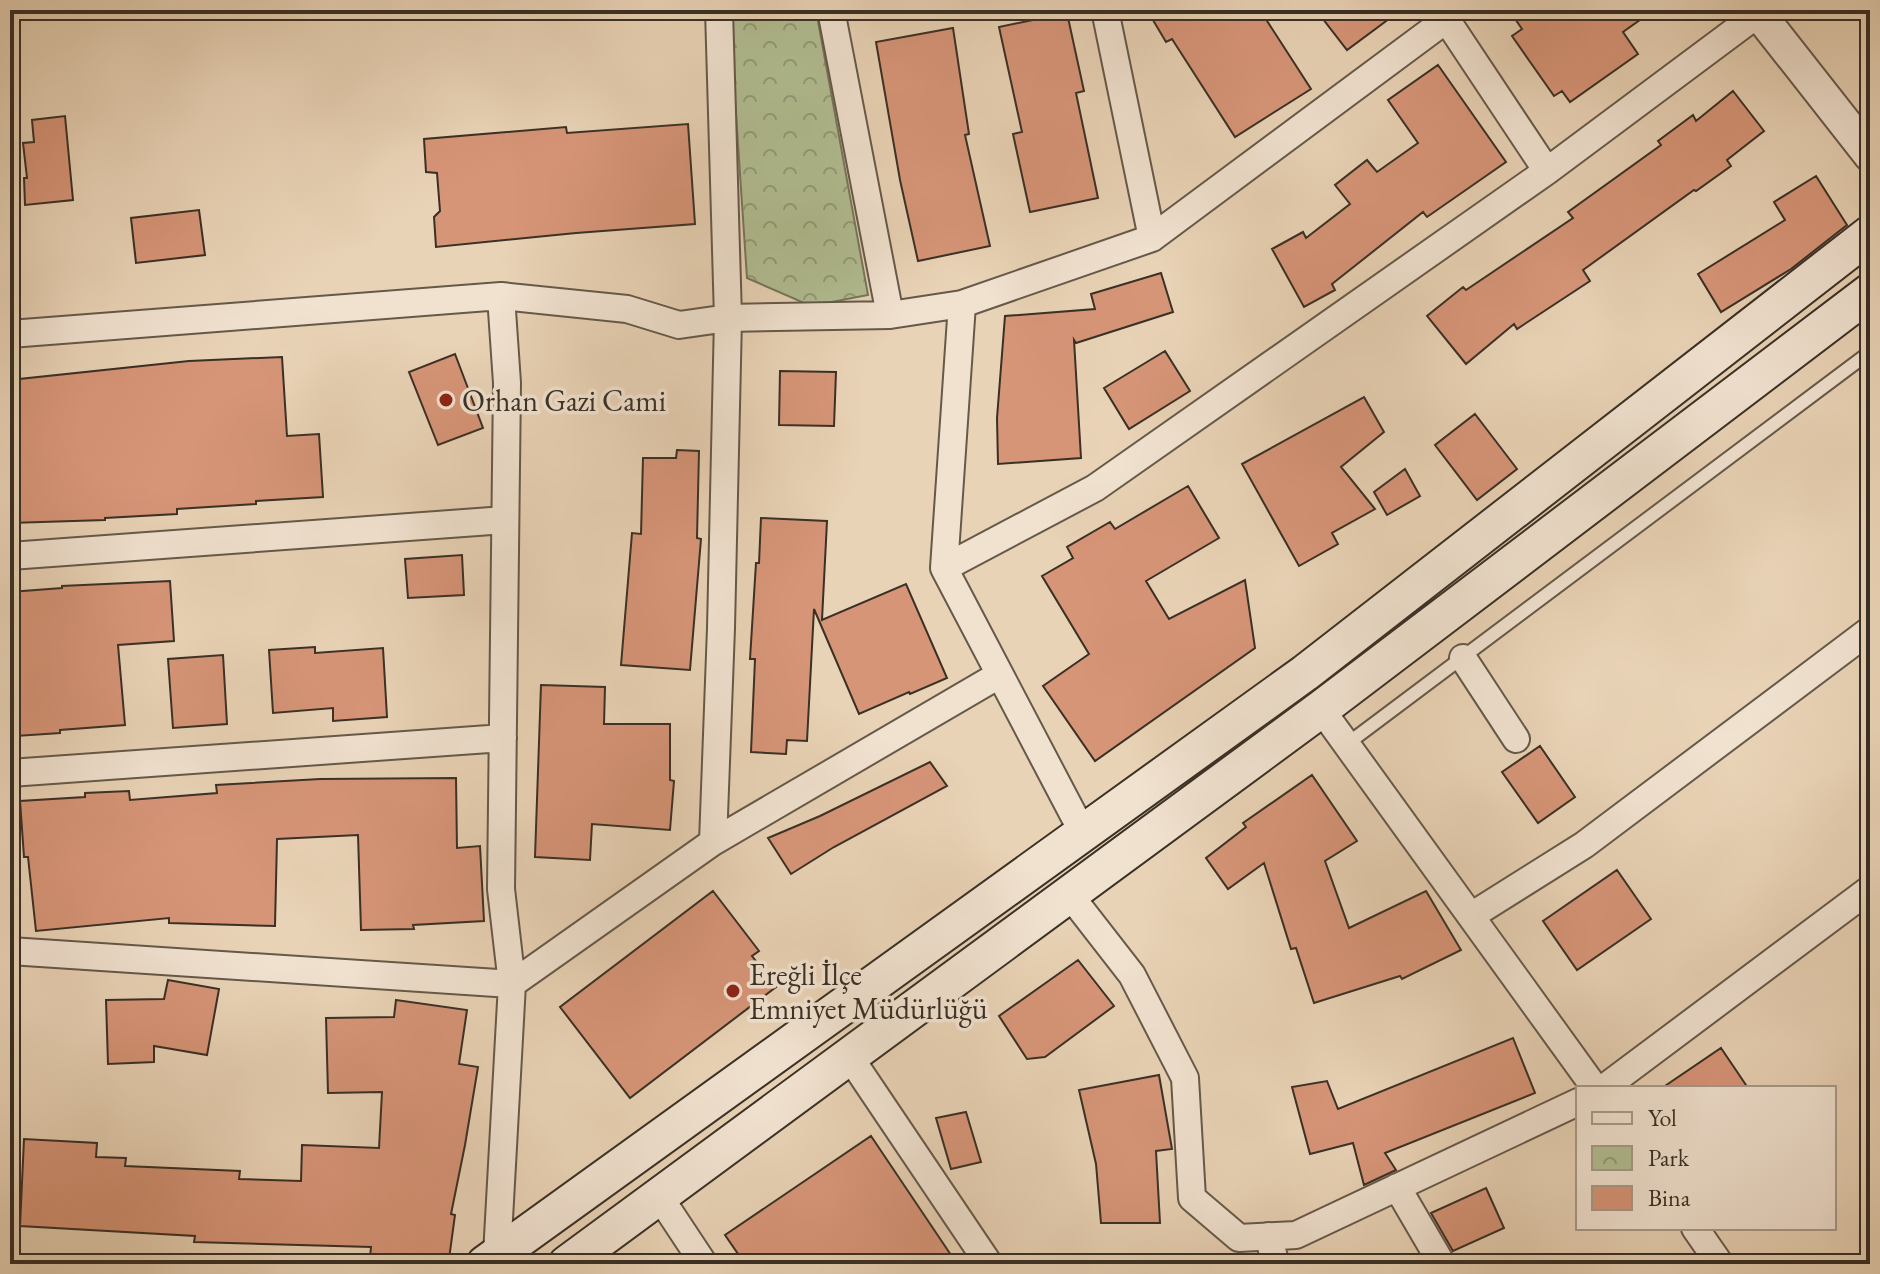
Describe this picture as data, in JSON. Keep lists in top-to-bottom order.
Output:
{
  "places": ["Orhan Gazi Cami", "Ereğli İlçe Emniyet Müdürlüğü"],
  "legend": ["Yol", "Park", "Bina"]
}
